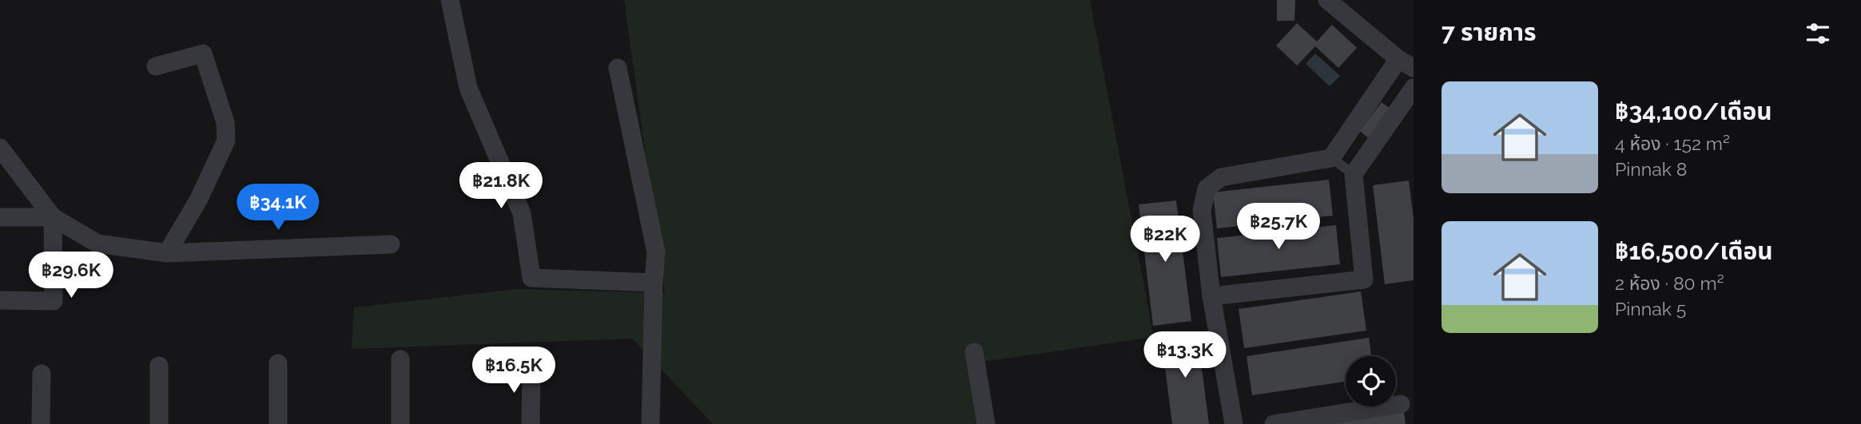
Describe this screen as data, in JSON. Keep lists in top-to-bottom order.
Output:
{
  "page": {
    "heading": "7 รายการ",
    "list": [
      {
        "name": "฿34,100/เดือน",
        "note": "4 ห้อง · 152 m² · Pinnak 8"
      },
      {
        "name": "฿16,500/เดือน",
        "note": "2 ห้อง · 80 m² · Pinnak 5"
      }
    ],
    "price": [
      "฿21.8K",
      "฿34.1K",
      "฿25.7K",
      "฿22K",
      "฿29.6K",
      "฿13.3K",
      "฿16.5K"
    ]
  }
}
